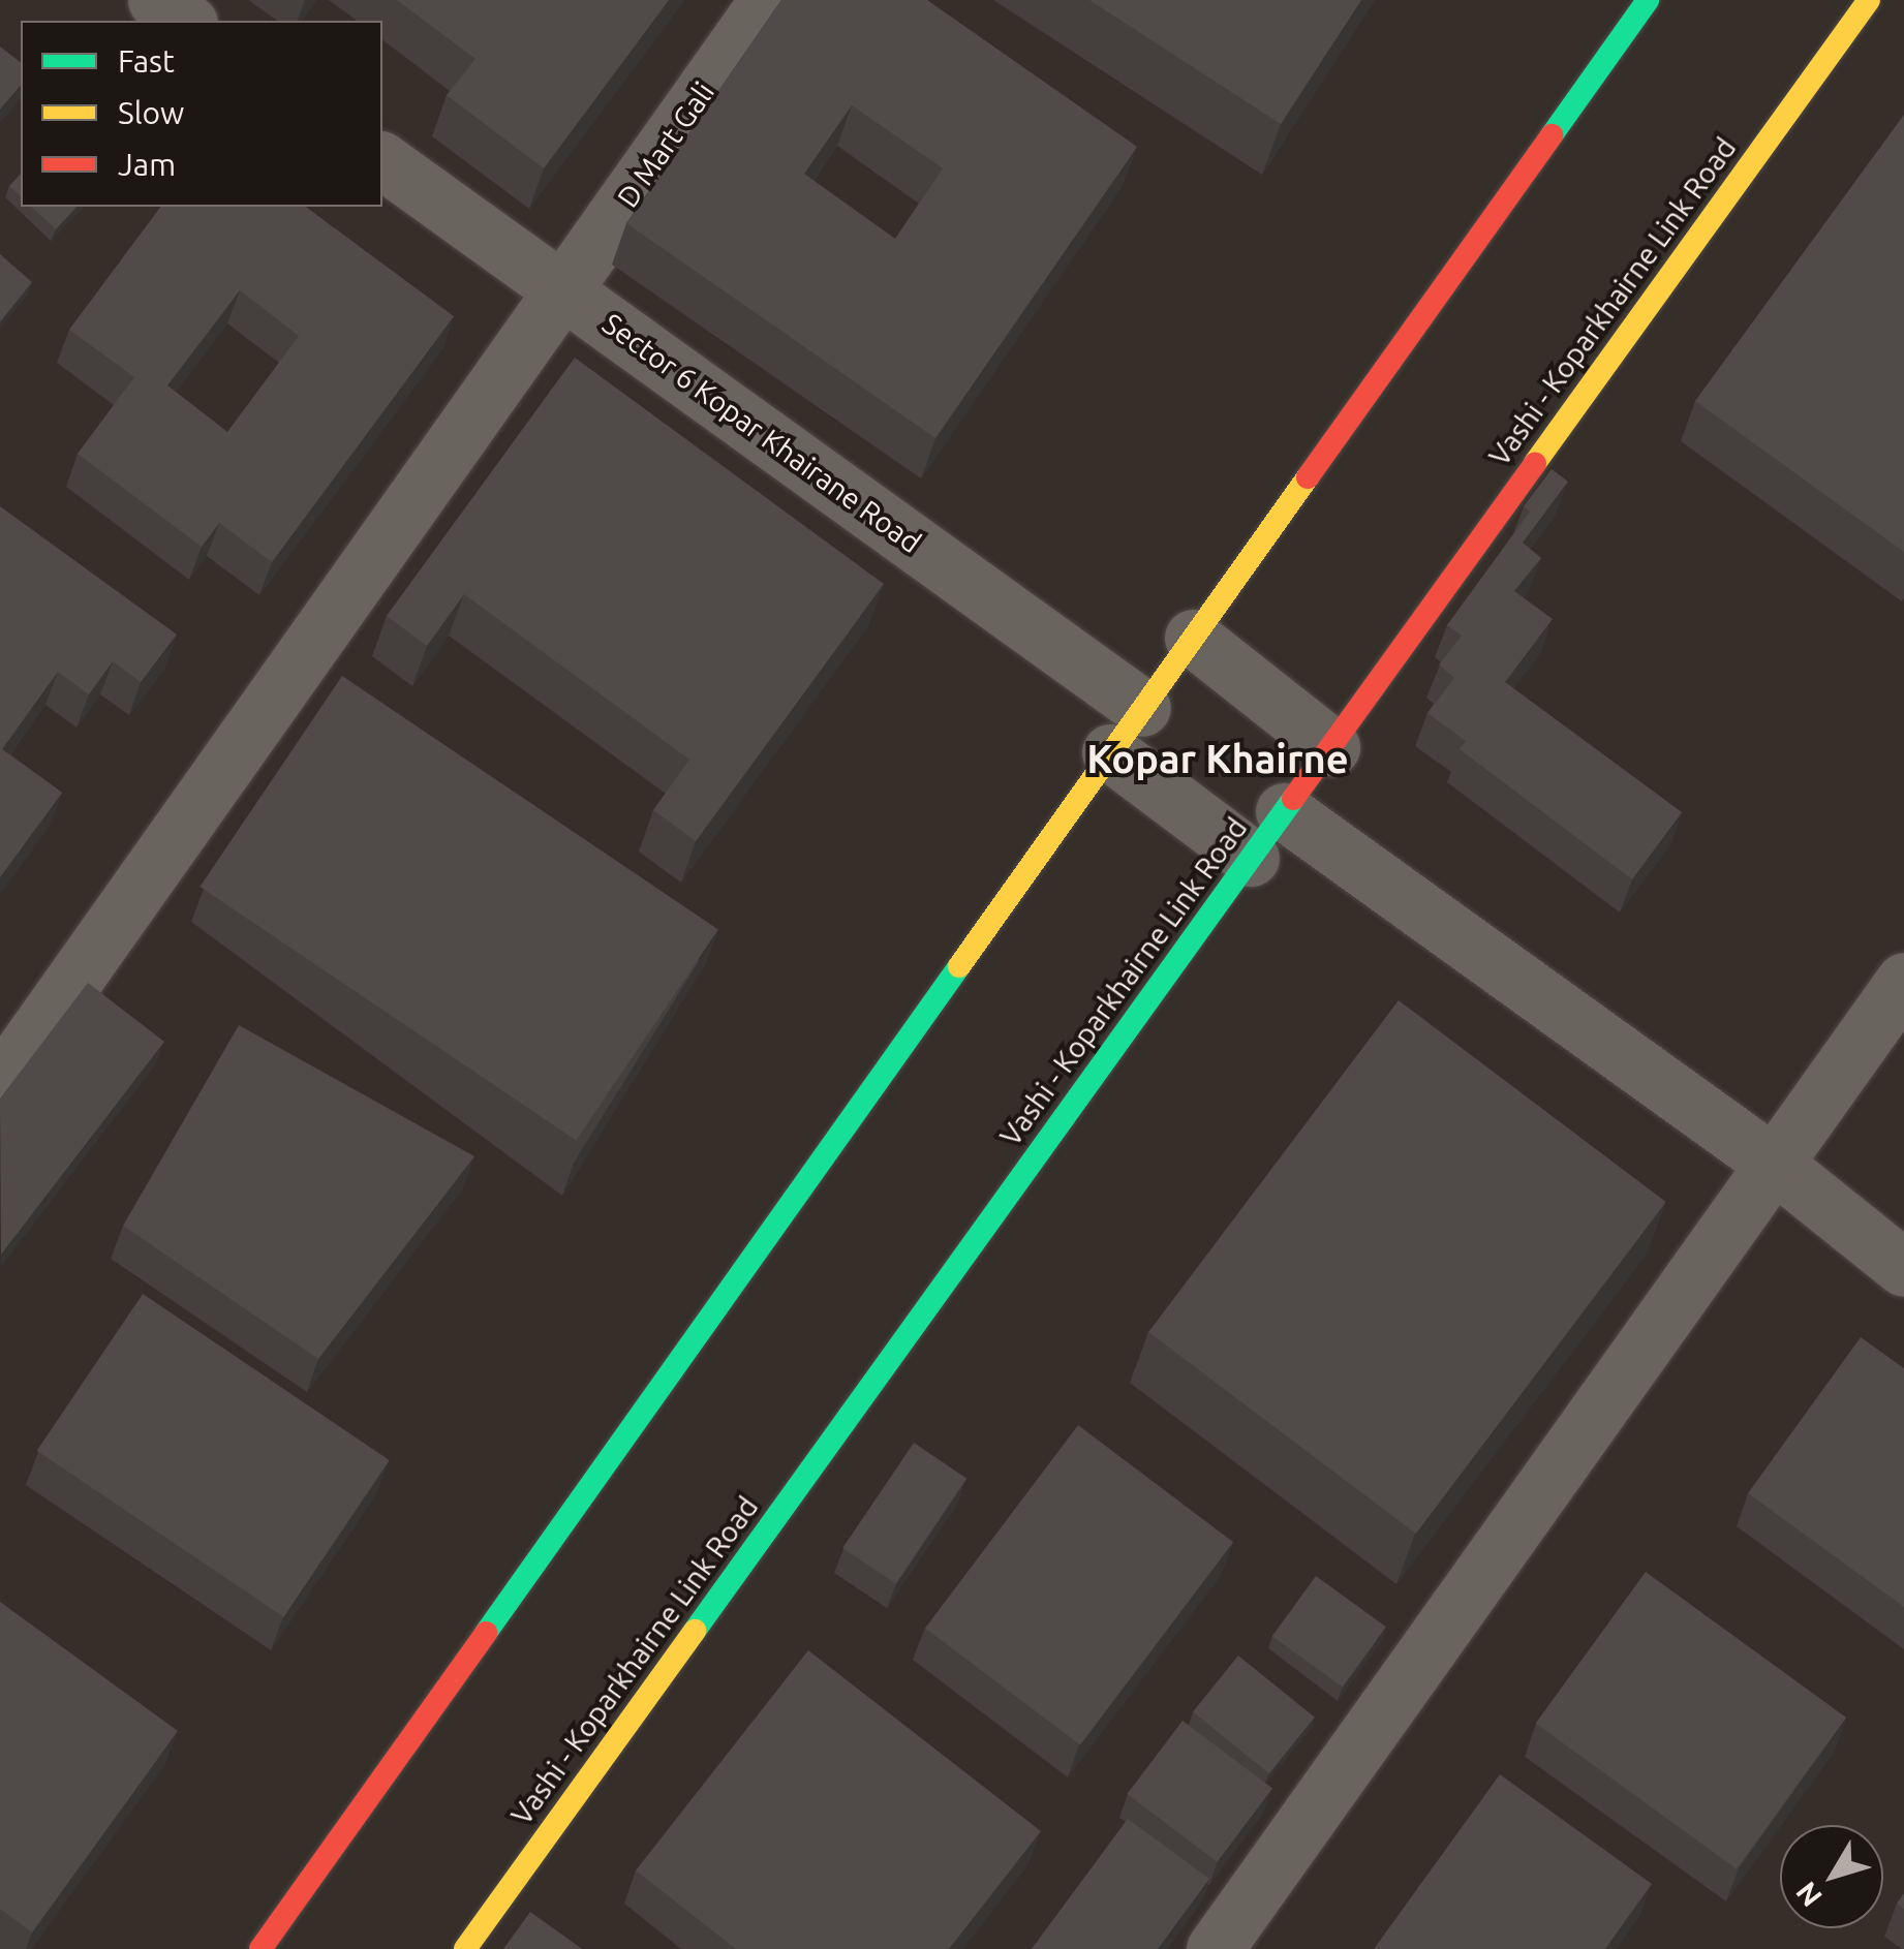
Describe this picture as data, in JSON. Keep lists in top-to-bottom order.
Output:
{
  "streets": {
    "main road": ["Vashi - Koparkhairne Link Road"],
    "street": ["D Mart Gali", "Sector 6 Kopar Khairane Road"]
  },
  "crossings": [
    ["D Mart Gali", "Sector 6 Kopar Khairane Road"],
    ["Vashi - Koparkhairne Link Road", "Sector 6 Kopar Khairane Road"]
  ],
  "districts": ["Kopar Khairne"],
  "legend": ["Fast", "Slow", "Jam"],
  "north": "bottom left"
}
